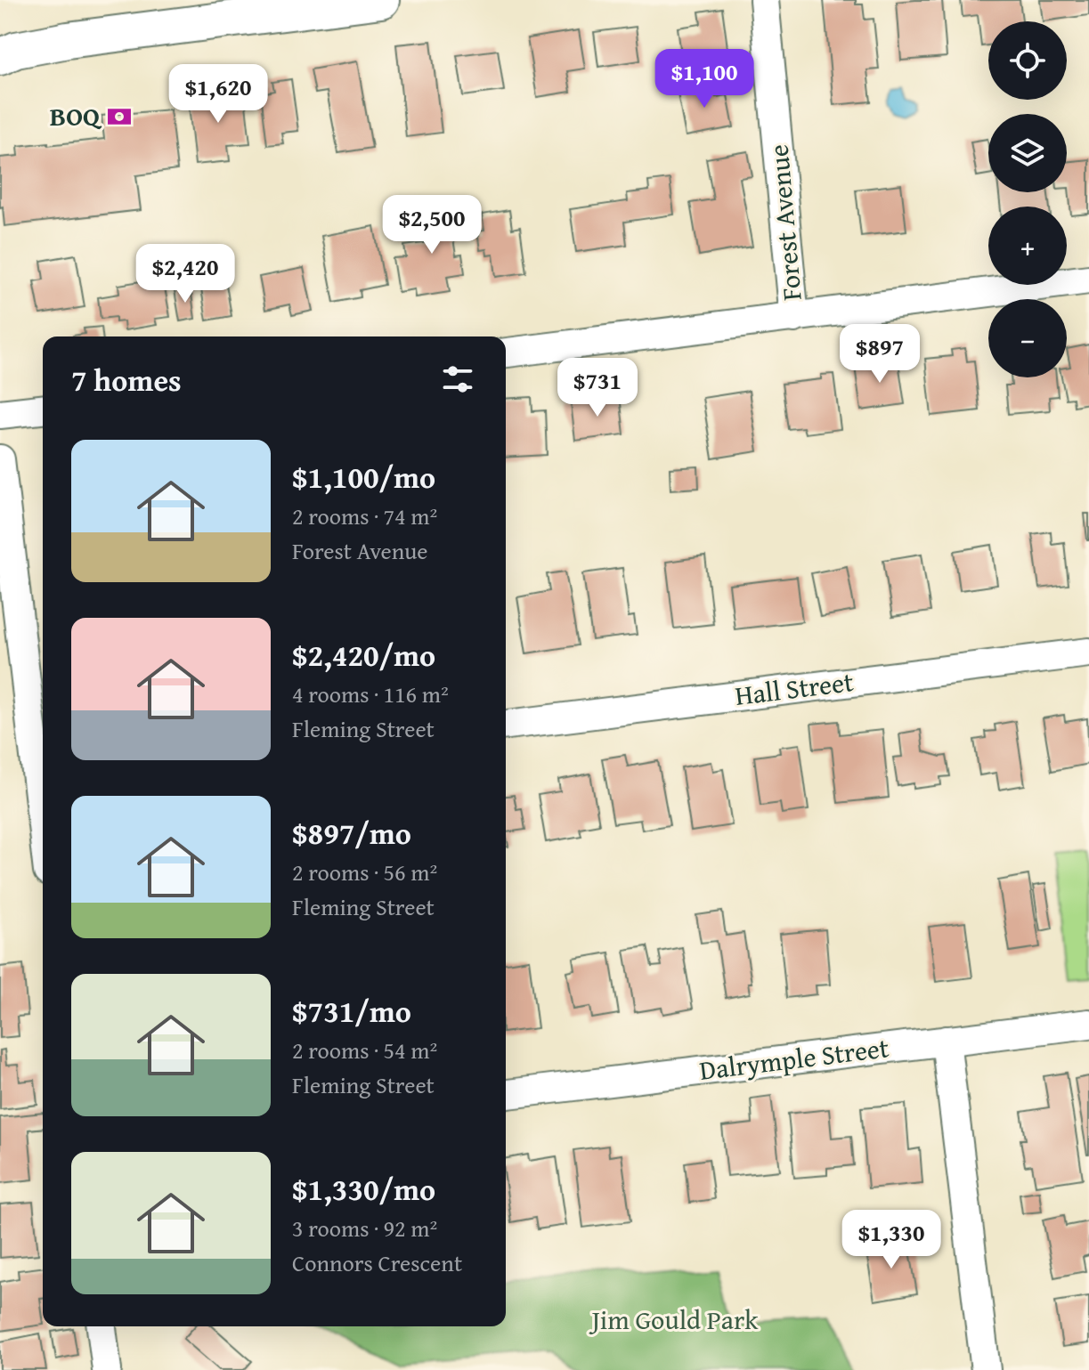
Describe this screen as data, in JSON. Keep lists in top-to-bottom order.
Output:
{
  "streets": {
    "street": ["Forest Avenue", "Hall Street", "Dalrymple Street"]
  },
  "parks": ["Jim Gould Park"],
  "places": {
    "bank": ["BOQ"]
  },
  "page": {
    "map_buttons": ["+", "−"],
    "price": [
      "$1,100",
      "$1,620",
      "$2,500",
      "$2,420",
      "$897",
      "$731",
      "$1,330"
    ],
    "heading": "7 homes",
    "list": [
      {
        "name": "$1,100/mo",
        "note": "2 rooms · 74 m² · Forest Avenue"
      },
      {
        "name": "$2,420/mo",
        "note": "4 rooms · 116 m² · Fleming Street"
      },
      {
        "name": "$897/mo",
        "note": "2 rooms · 56 m² · Fleming Street"
      },
      {
        "name": "$731/mo",
        "note": "2 rooms · 54 m² · Fleming Street"
      },
      {
        "name": "$1,330/mo",
        "note": "3 rooms · 92 m² · Connors Crescent"
      }
    ]
  }
}
